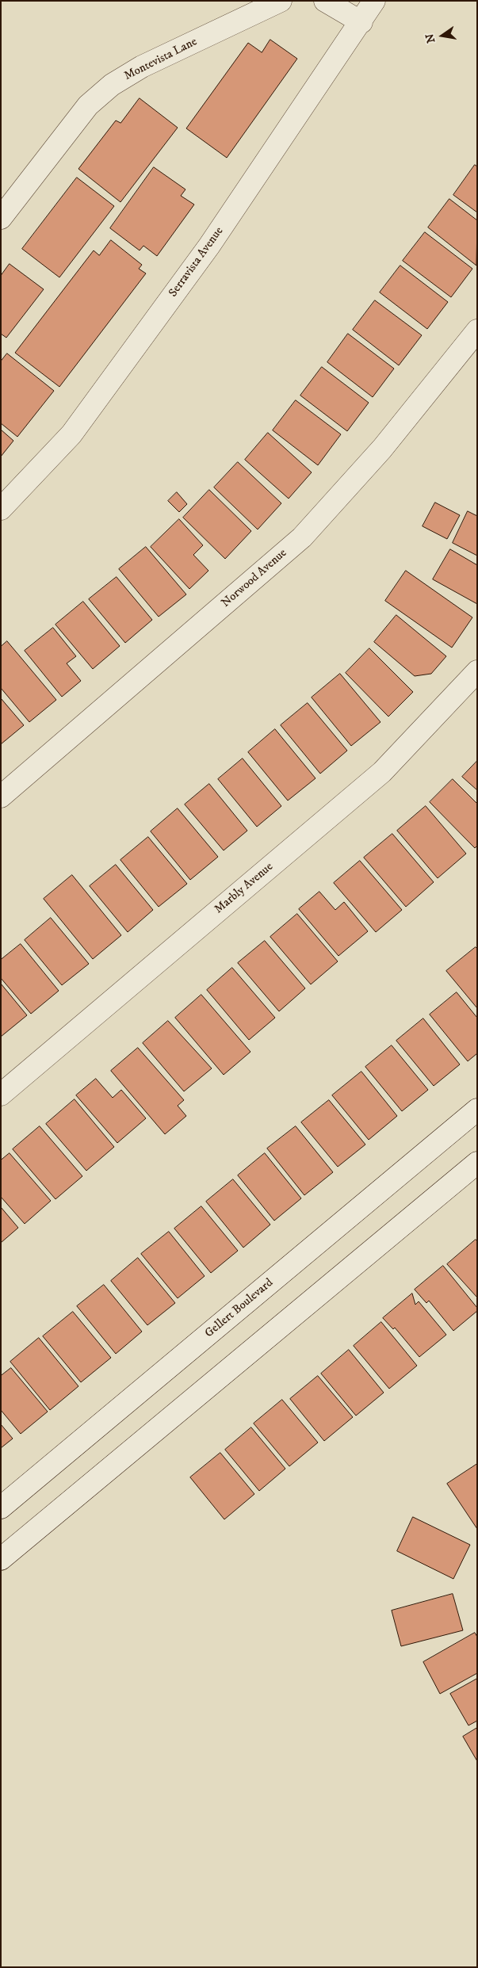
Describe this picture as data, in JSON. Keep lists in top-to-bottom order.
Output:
{
  "streets": {
    "street": [
      "Montevista Lane",
      "Serravista Avenue",
      "Norwood Avenue",
      "Marbly Avenue",
      "Gellert Boulevard"
    ]
  },
  "north": "left"
}
